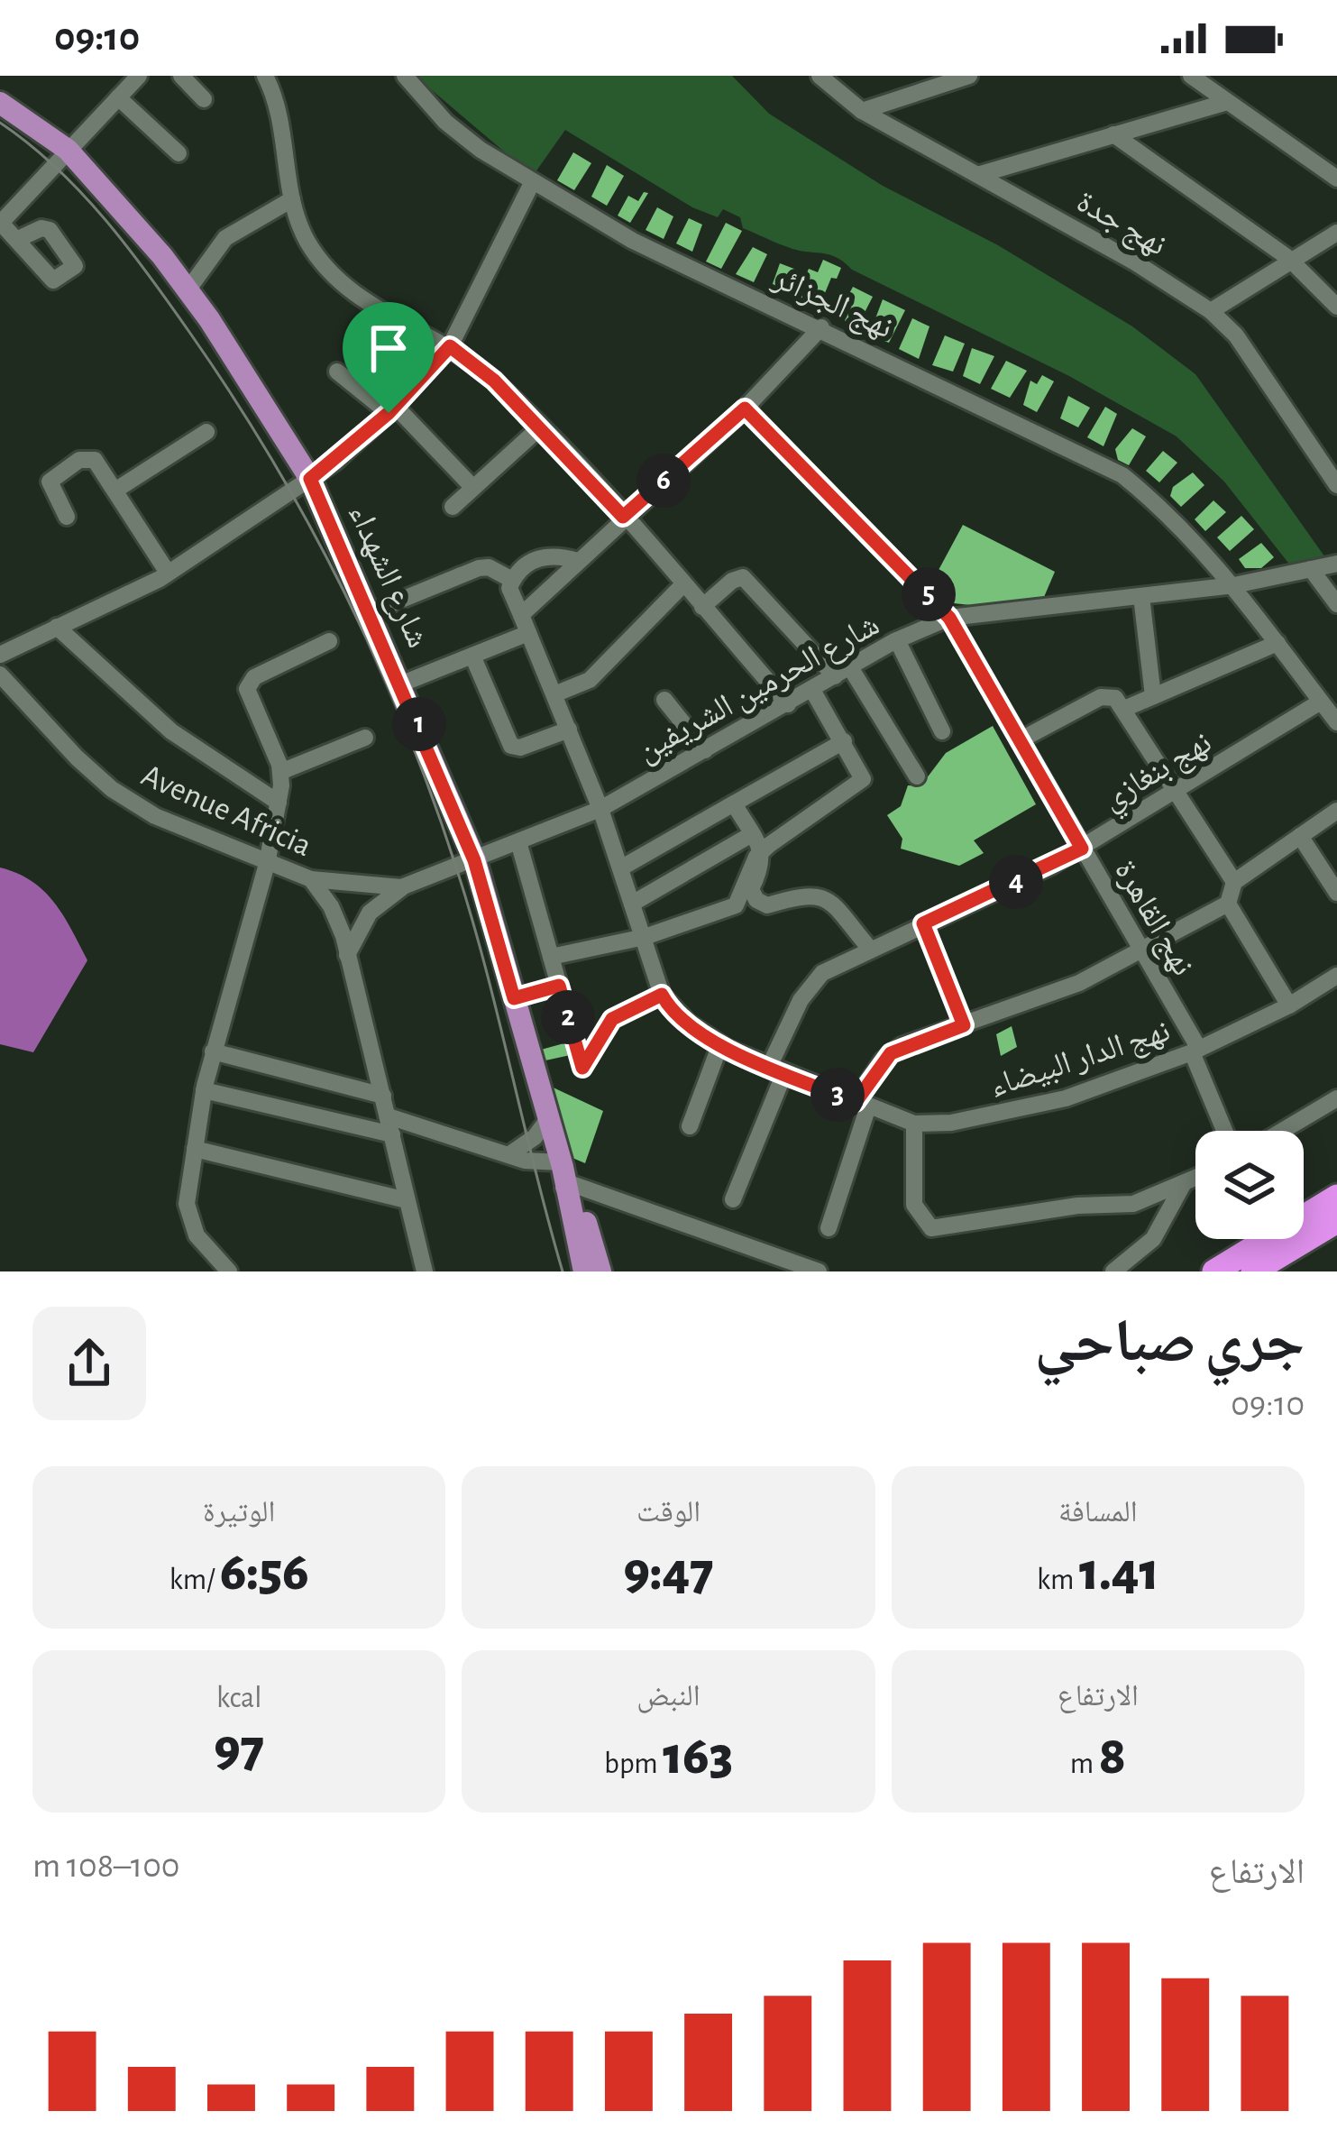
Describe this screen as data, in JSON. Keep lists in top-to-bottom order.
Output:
{
  "streets": {
    "main road": ["شارع الشهداء"],
    "street": [
      "نهج جدة",
      "نهج الجزائر",
      "شارع الحرمين الشريفين",
      "نهج بنغازي",
      "Avenue Africia",
      "نهج القاهرة",
      "نهج الدار البيضاء"
    ]
  },
  "crossings": [
    ["نهج الجزائر", "شارع الحرمين الشريفين"],
    ["نهج الجزائر", "نهج بنغازي"],
    ["شارع الشهداء", "شارع الحرمين الشريفين"],
    ["شارع الشهداء", "Avenue Africia"],
    ["شارع الحرمين الشريفين", "Avenue Africia"],
    ["شارع الحرمين الشريفين", "نهج القاهرة"],
    ["نهج بنغازي", "نهج القاهرة"],
    ["نهج بنغازي", "نهج الدار البيضاء"],
    ["نهج القاهرة", "نهج الدار البيضاء"]
  ],
  "page": {
    "status": "09:10",
    "pins": [
      "6",
      "5",
      "1",
      "4",
      "2",
      "3"
    ],
    "heading": ["جري صباحي", "09:10"],
    "stats": [
      ["المسافة", "1.41 km"],
      ["الوقت", "9:47"],
      ["الوتيرة", "6:56 /km"],
      ["الارتفاع", "8 m"],
      ["النبض", "163 bpm"],
      ["kcal", "97"]
    ],
    "chart": ["الارتفاع", "100–108 m"]
  }
}
